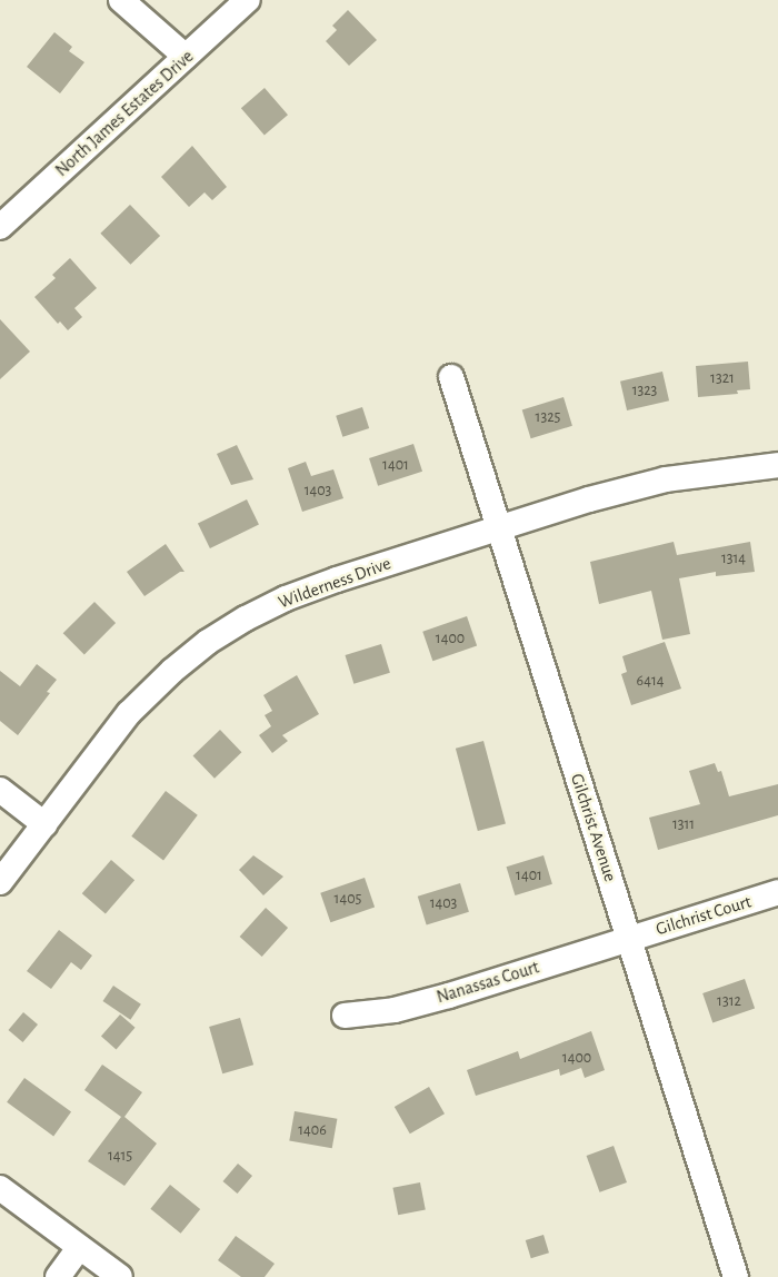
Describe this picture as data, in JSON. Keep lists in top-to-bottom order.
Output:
{
  "streets": {
    "street": [
      "North James Estates Drive",
      "Wilderness Drive",
      "Gilchrist Avenue",
      "Gilchrist Court",
      "Nanassas Court"
    ]
  },
  "crossings": [
    ["Wilderness Drive", "Gilchrist Avenue"],
    ["Gilchrist Avenue", "Gilchrist Court"],
    ["Gilchrist Avenue", "Nanassas Court"],
    ["Gilchrist Court", "Nanassas Court"]
  ],
  "house_numbers": [
    "1321",
    "1323",
    "1325",
    "1401",
    "1403",
    "1314",
    "1400",
    "6414",
    "1311",
    "1401",
    "1405",
    "1403",
    "1312",
    "1400",
    "1406",
    "1415"
  ]
}
